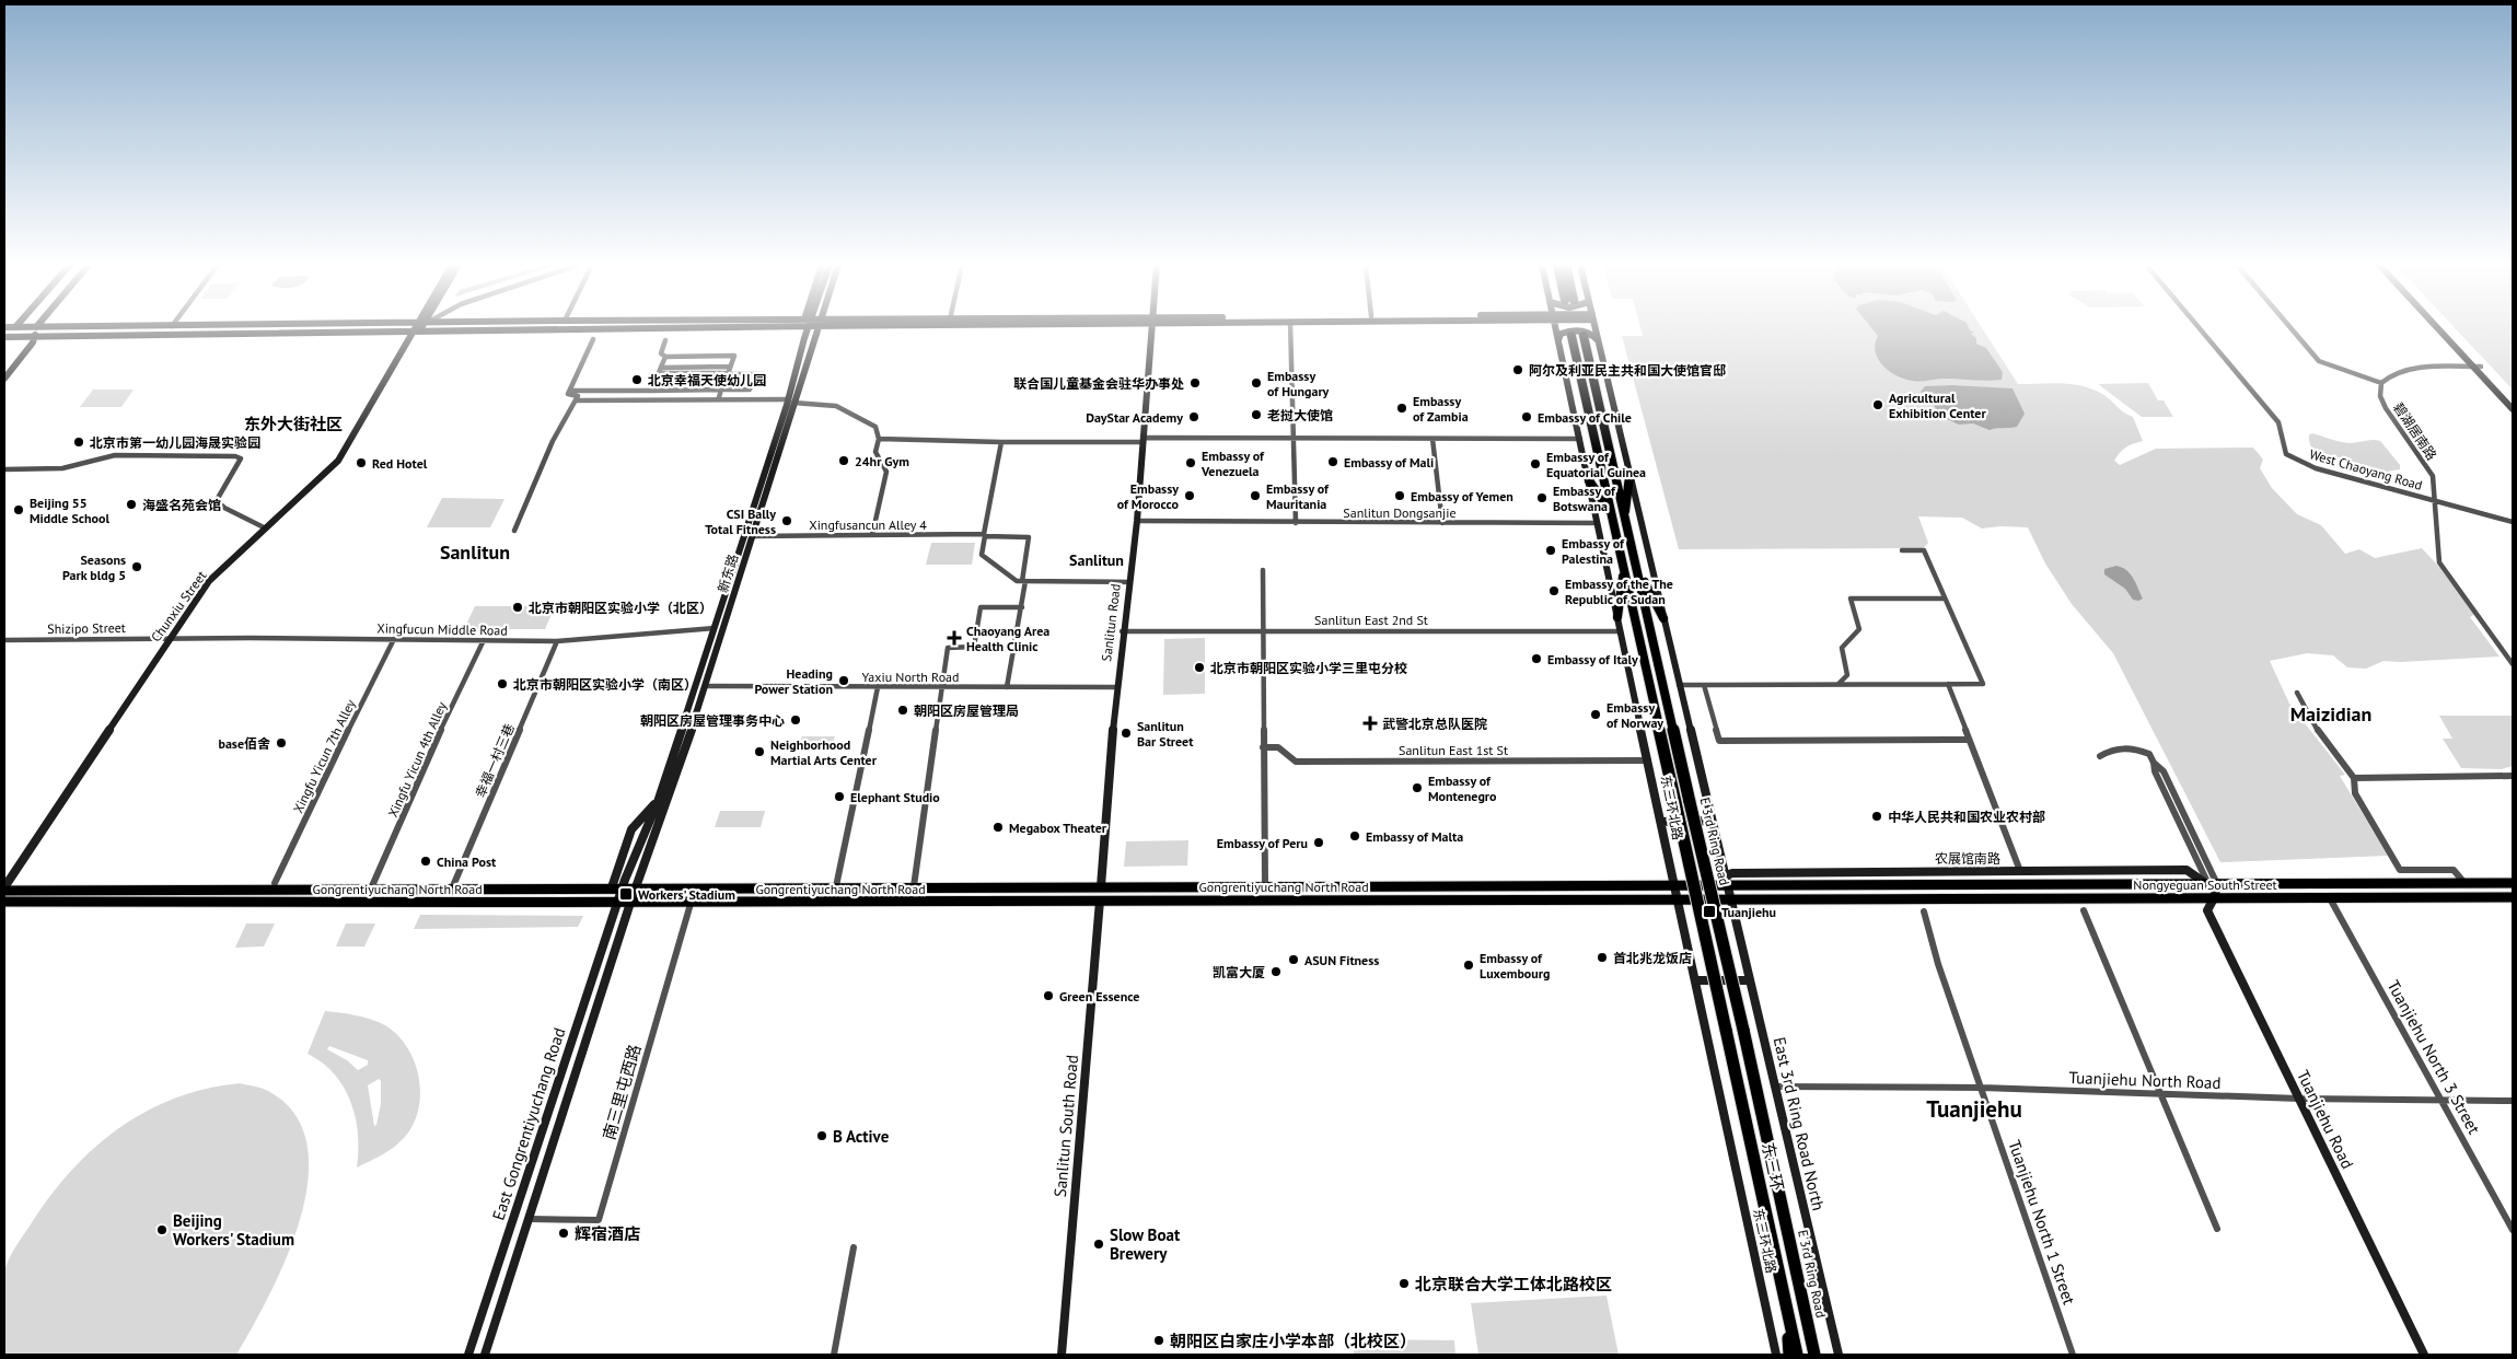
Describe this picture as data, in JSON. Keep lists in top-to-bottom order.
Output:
{
  "streets": {
    "highway": ["E 3rd Ring Road", "东三环"],
    "main road": [
      "新东路",
      "Chunxiu Street",
      "Sanlitun Road",
      "东三环北路",
      "农展馆南路",
      "Nongyeguan South Street",
      "Gongrentiyuchang North Road",
      "Tuanjiehu Road",
      "East Gongrentiyuchang Road",
      "East 3rd Ring Road North",
      "Sanlitun South Road"
    ],
    "street": [
      "碧湖居南路",
      "West Chaoyang Road",
      "Sanlitun Dongsanjie",
      "Xingfusancun Alley 4",
      "Sanlitun East 2nd St",
      "Shizipo Street",
      "Xingfucun Middle Road",
      "Yaxiu North Road",
      "Sanlitun East 1st St",
      "Xingfu Yicun 7th Alley",
      "Xingfu Yicun 4th Alley",
      "幸福一村三巷",
      "Tuanjiehu North 3 Street",
      "Tuanjiehu North Road",
      "南三里屯西路",
      "Tuanjiehu North 1 Street"
    ]
  },
  "crossings": [
    ["碧湖居南路", "West Chaoyang Road"],
    ["Sanlitun Dongsanjie", "Sanlitun Road"],
    ["Sanlitun Dongsanjie", "东三环北路"],
    ["Xingfusancun Alley 4", "新东路"],
    ["新东路", "Xingfucun Middle Road"],
    ["新东路", "Yaxiu North Road"],
    ["新东路", "Gongrentiyuchang North Road"],
    ["新东路", "南三里屯西路"],
    ["新东路", "East Gongrentiyuchang Road"],
    ["Chunxiu Street", "Shizipo Street"],
    ["Chunxiu Street", "Xingfucun Middle Road"],
    ["Chunxiu Street", "Gongrentiyuchang North Road"],
    ["Sanlitun East 2nd St", "Sanlitun Road"],
    ["Sanlitun East 2nd St", "东三环北路"],
    ["Sanlitun Road", "Yaxiu North Road"],
    ["Sanlitun Road", "Gongrentiyuchang North Road"],
    ["Shizipo Street", "Xingfucun Middle Road"],
    ["Xingfucun Middle Road", "Xingfu Yicun 7th Alley"],
    ["Xingfucun Middle Road", "Xingfu Yicun 4th Alley"],
    ["Xingfucun Middle Road", "幸福一村三巷"],
    ["Sanlitun East 1st St", "东三环北路"],
    ["Xingfu Yicun 4th Alley", "Gongrentiyuchang North Road"],
    ["幸福一村三巷", "Gongrentiyuchang North Road"],
    ["东三环北路", "Gongrentiyuchang North Road"],
    ["农展馆南路", "Nongyeguan South Street"],
    ["农展馆南路", "Gongrentiyuchang North Road"],
    ["农展馆南路", "East 3rd Ring Road North"],
    ["Nongyeguan South Street", "Tuanjiehu North 3 Street"],
    ["Nongyeguan South Street", "Tuanjiehu Road"],
    ["Gongrentiyuchang North Road", "南三里屯西路"],
    ["Gongrentiyuchang North Road", "East Gongrentiyuchang Road"],
    ["Gongrentiyuchang North Road", "East 3rd Ring Road North"],
    ["Gongrentiyuchang North Road", "Sanlitun South Road"],
    ["Tuanjiehu North 3 Street", "Tuanjiehu North Road"],
    ["Tuanjiehu North Road", "Tuanjiehu Road"],
    ["Tuanjiehu North Road", "East 3rd Ring Road North"],
    ["Tuanjiehu North Road", "Tuanjiehu North 1 Street"]
  ],
  "districts": [
    "东外大街社区",
    "Sanlitun",
    "Sanlitun",
    "Maizidian",
    "Tuanjiehu"
  ],
  "places": {
    "other": [
      "阿尔及利亚民主共和国大使馆官邸",
      "北京幸福天使幼儿园",
      "联合国儿童基金会驻华办事处",
      "Embassy of Hungary",
      "Agricultural Exhibition Center",
      "Embassy of Zambia",
      "老挝大使馆",
      "DayStar Academy",
      "Embassy of Chile",
      "北京市第一幼儿园海晟实验园",
      "24hr Gym",
      "Embassy of Mali",
      "Red Hotel",
      "Embassy of Venezuela",
      "Embassy of Equatorial Guinea",
      "Embassy of Morocco",
      "Embassy of Mauritania",
      "Embassy of Yemen",
      "Embassy of Botswana",
      "海盛名苑会馆",
      "Beijing 55 Middle School",
      "CSI Bally Total Fitness",
      "Embassy of Palestina",
      "Seasons Park bldg 5",
      "Embassy of the The Republic of Sudan",
      "北京市朝阳区实验小学（北区）",
      "Embassy of Italy",
      "北京市朝阳区实验小学三里屯分校",
      "Heading Power Station",
      "北京市朝阳区实验小学（南区）",
      "朝阳区房屋管理局",
      "Embassy of Norway",
      "朝阳区房屋管理事务中心",
      "Sanlitun Bar Street",
      "base佰舍",
      "Neighborhood Martial Arts Center",
      "Embassy of Montenegro",
      "Elephant Studio",
      "中华人民共和国农业农村部",
      "Megabox Theater",
      "Embassy of Malta",
      "Embassy of Peru",
      "China Post",
      "首北兆龙饭店",
      "ASUN Fitness",
      "Embassy of Luxembourg",
      "凯富大厦",
      "Green Essence",
      "B Active",
      "Beijing Workers' Stadium",
      "辉宿酒店",
      "Slow Boat Brewery",
      "北京联合大学工体北路校区",
      "朝阳区白家庄小学本部（北校区）"
    ],
    "health": ["Chaoyang Area Health Clinic", "武警北京总队医院"],
    "transit": ["Workers' Stadium", "Tuanjiehu"]
  }
}
